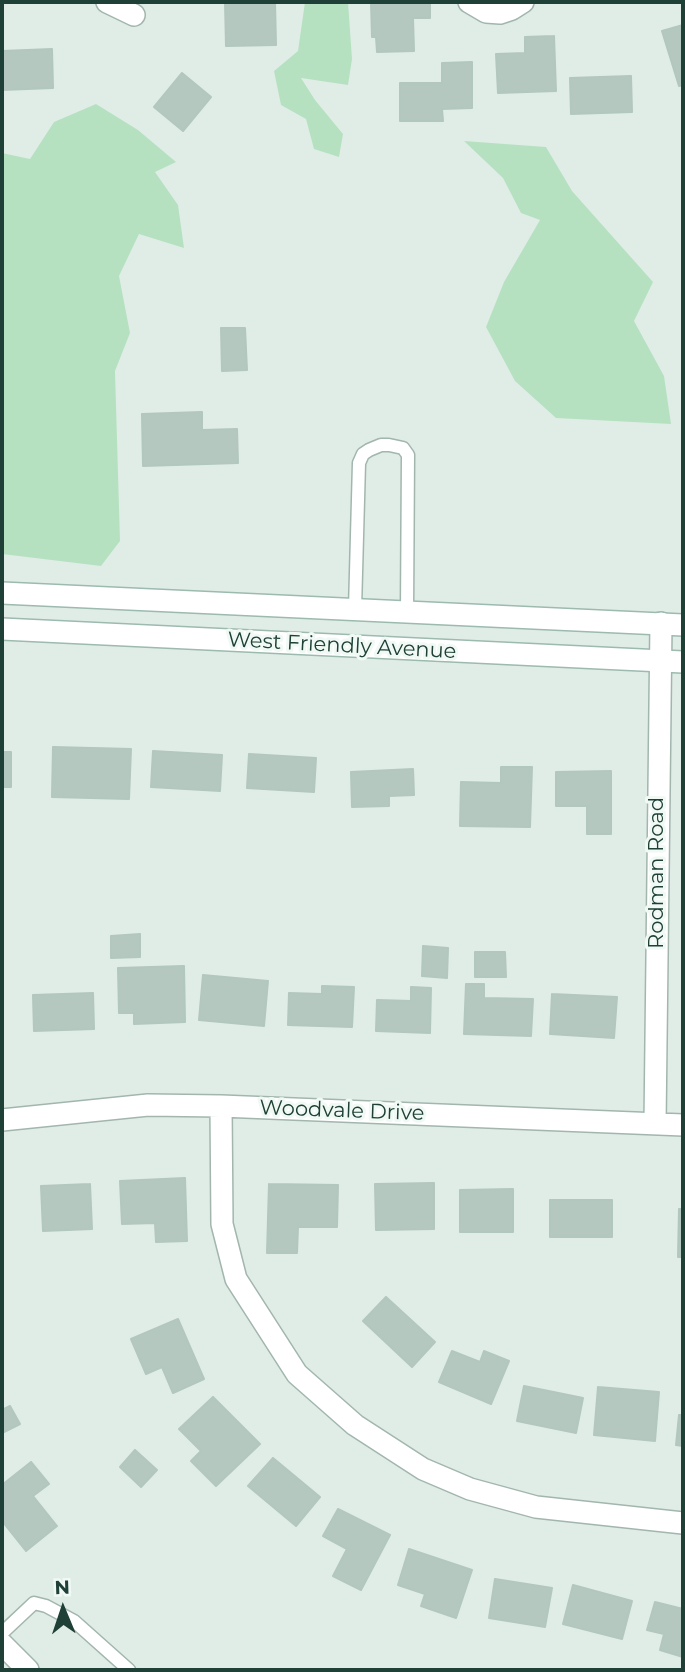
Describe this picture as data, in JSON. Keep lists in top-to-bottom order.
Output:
{
  "streets": {
    "street": ["West Friendly Avenue", "Rodman Road", "Woodvale Drive"]
  },
  "crossings": [
    ["West Friendly Avenue", "Rodman Road"],
    ["Rodman Road", "Woodvale Drive"]
  ],
  "north": "top"
}
